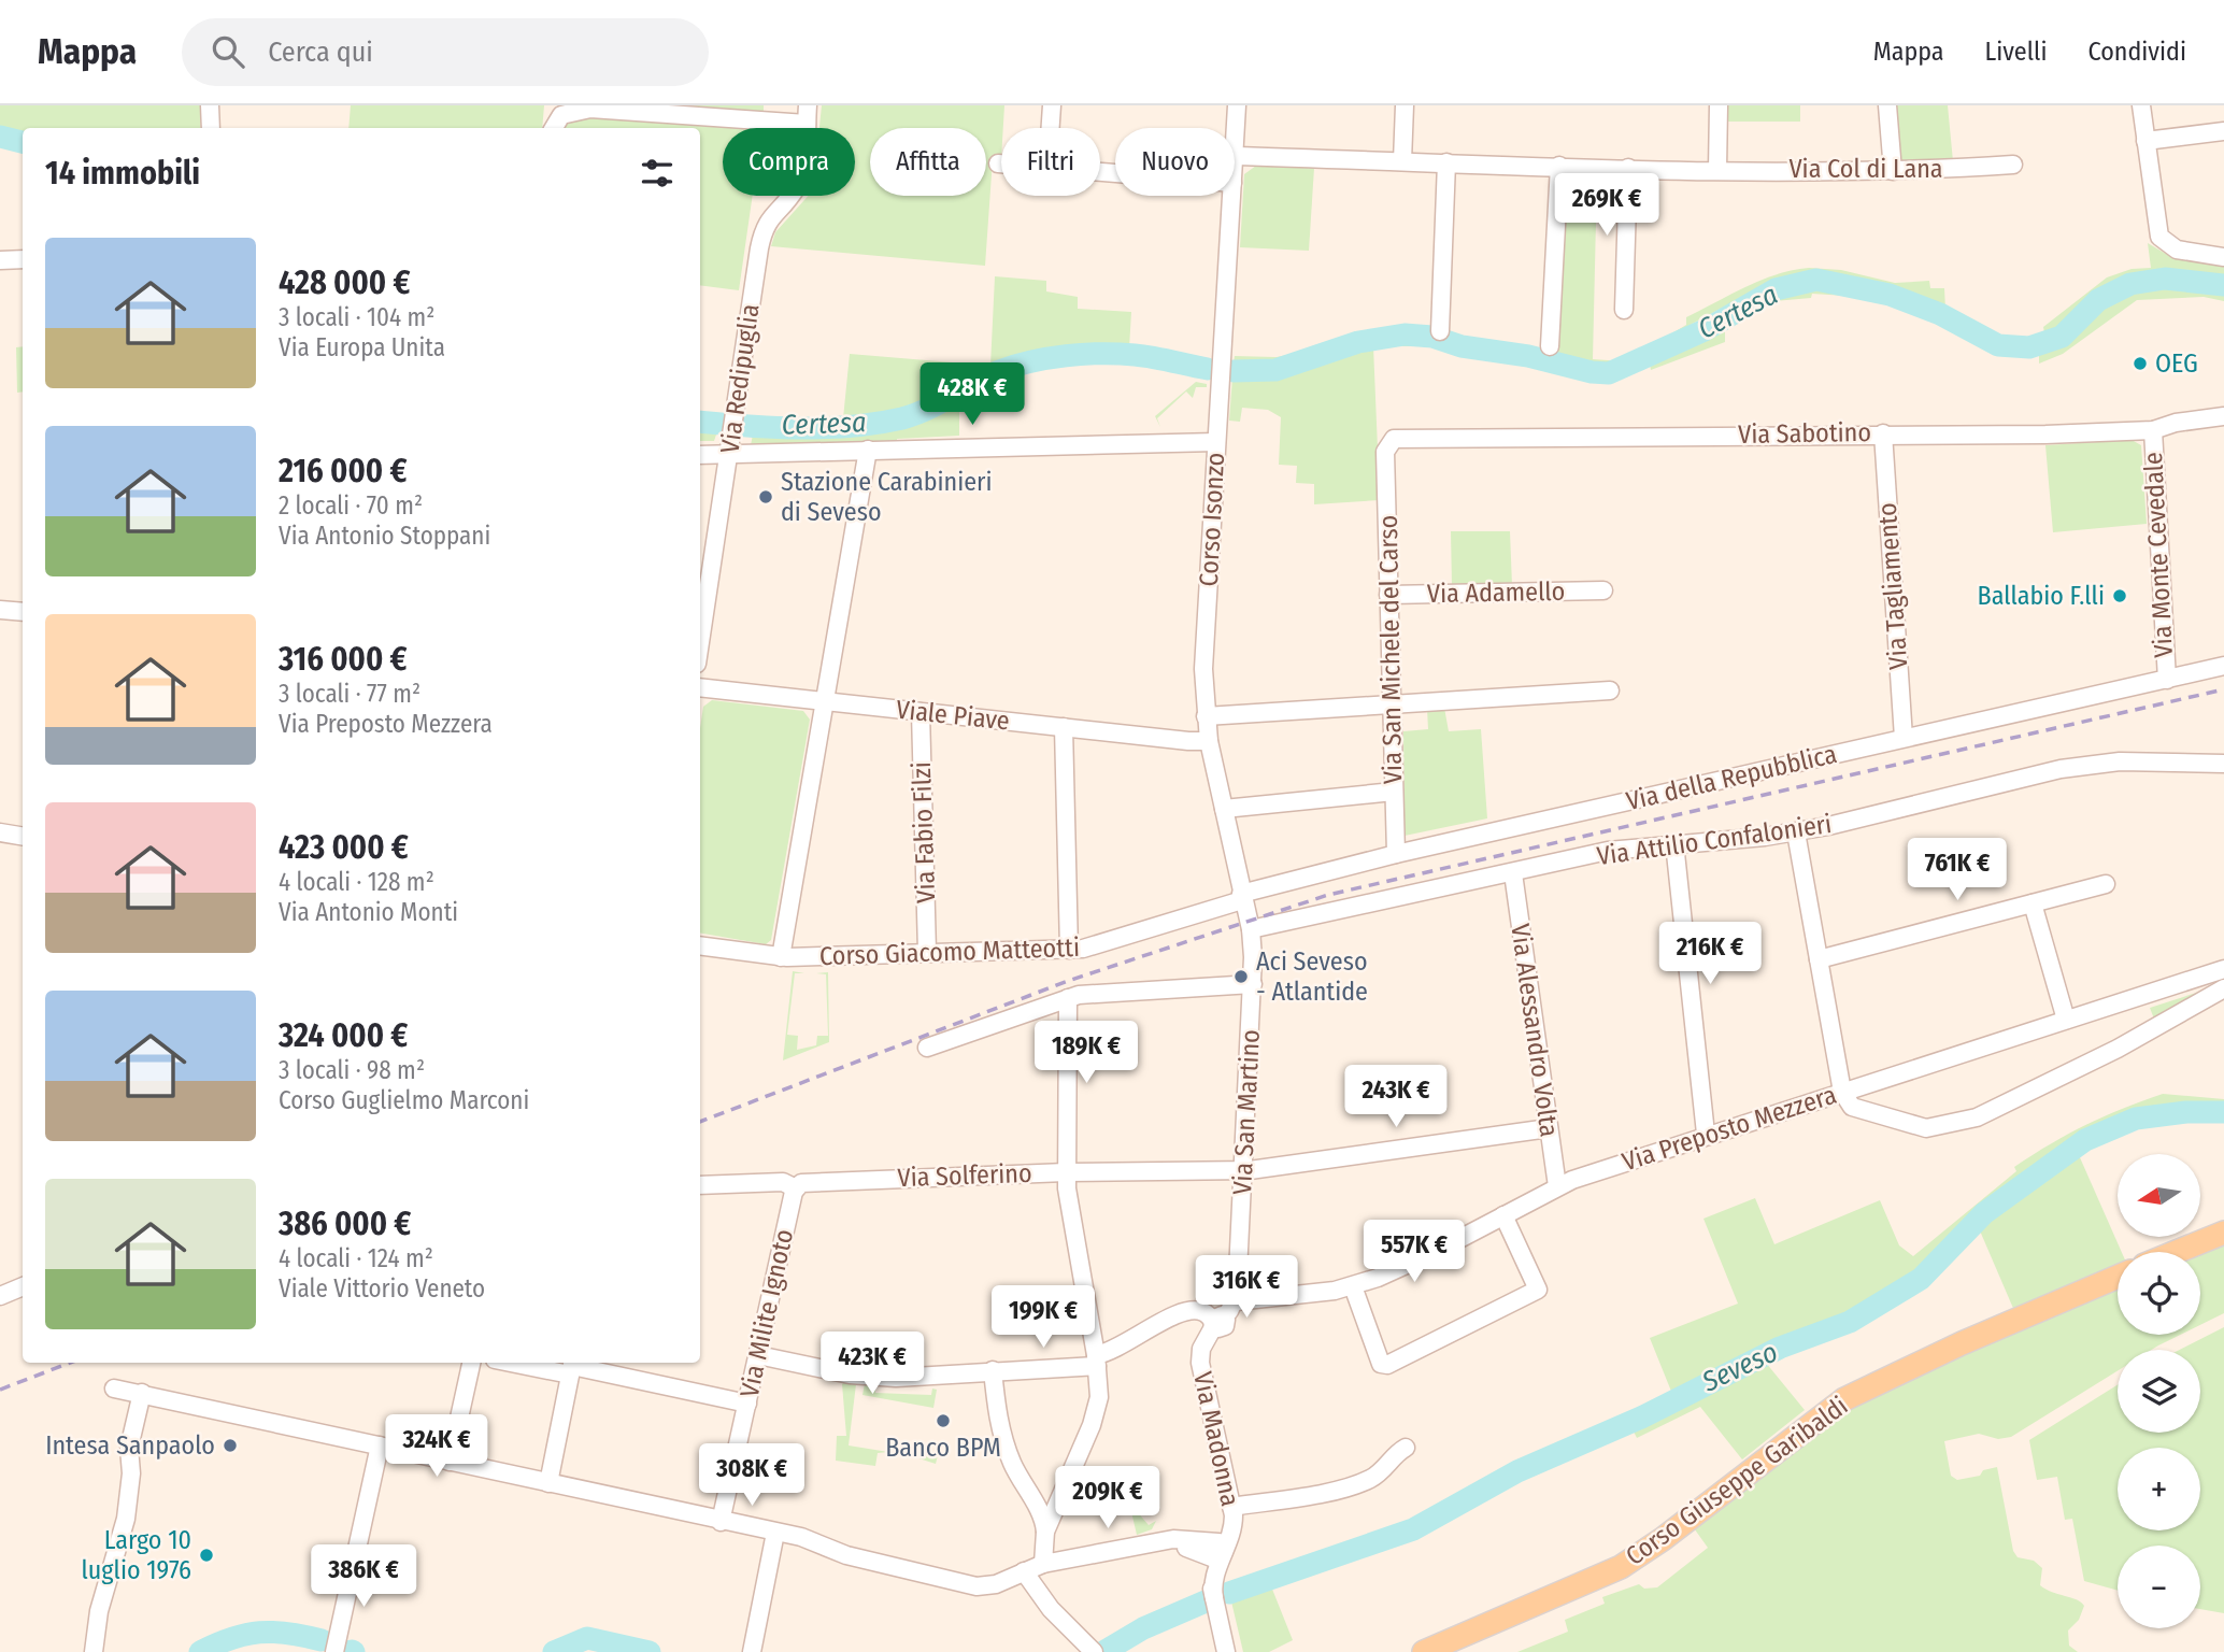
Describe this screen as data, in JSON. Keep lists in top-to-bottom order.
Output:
{
  "streets": {
    "main road": ["Corso Giuseppe Garibaldi"],
    "street": [
      "Via Col di Lana",
      "Via Redipuglia",
      "Via Sabotino",
      "Corso Isonzo",
      "Via Monte Cevedale",
      "Via Tagliamento",
      "Via Adamello",
      "Via San Michele del Carso",
      "Viale Piave",
      "Via della Repubblica",
      "Via Fabio Filzi",
      "Via Attilio Confalonieri",
      "Corso Giacomo Matteotti",
      "Via Alessandro Volta",
      "Via San Martino",
      "Via Preposto Mezzera",
      "Via Solferino",
      "Via Milite Ignoto",
      "Via Madonna"
    ]
  },
  "crossings": [
    ["Via Sabotino", "Via Monte Cevedale"],
    ["Via Sabotino", "Via Tagliamento"],
    ["Via Sabotino", "Via San Michele del Carso"],
    ["Corso Isonzo", "Viale Piave"],
    ["Corso Isonzo", "Via della Repubblica"],
    ["Corso Isonzo", "Via Attilio Confalonieri"],
    ["Corso Isonzo", "Corso Giacomo Matteotti"],
    ["Corso Isonzo", "Via San Martino"],
    ["Via Monte Cevedale", "Via della Repubblica"],
    ["Via Tagliamento", "Via della Repubblica"],
    ["Via Adamello", "Via San Michele del Carso"],
    ["Via San Michele del Carso", "Via della Repubblica"],
    ["Viale Piave", "Via Fabio Filzi"],
    ["Via della Repubblica", "Corso Giacomo Matteotti"],
    ["Via Fabio Filzi", "Corso Giacomo Matteotti"],
    ["Via Attilio Confalonieri", "Via Alessandro Volta"],
    ["Via Attilio Confalonieri", "Via San Martino"],
    ["Via Alessandro Volta", "Via Preposto Mezzera"],
    ["Via Alessandro Volta", "Via Solferino"],
    ["Via San Martino", "Via Preposto Mezzera"],
    ["Via San Martino", "Via Solferino"],
    ["Via San Martino", "Via Madonna"],
    ["Via Preposto Mezzera", "Via Madonna"],
    ["Via Solferino", "Via Milite Ignoto"]
  ],
  "water": ["Certesa", "Seveso"],
  "places": [
    "OEG",
    "Stazione Carabinieri di Seveso",
    "Ballabio F.lli",
    "Aci Seveso - Atlantide",
    "Banco BPM",
    "Intesa Sanpaolo",
    "Largo 10 luglio 1976"
  ],
  "north": "left",
  "page": {
    "header": "Mappa",
    "search": "Cerca qui",
    "nav": ["Mappa", "Livelli", "Condividi"],
    "chip": [
      "Compra",
      "Affitta",
      "Filtri",
      "Nuovo"
    ],
    "heading": "14 immobili",
    "price": [
      "269K €",
      "428K €",
      "761K €",
      "216K €",
      "189K €",
      "243K €",
      "557K €",
      "316K €",
      "199K €",
      "423K €",
      "324K €",
      "308K €",
      "209K €",
      "386K €"
    ],
    "list": [
      {
        "name": "428 000 €",
        "note": "3 locali · 104 m² · Via Europa Unita"
      },
      {
        "name": "216 000 €",
        "note": "2 locali · 70 m² · Via Antonio Stoppani"
      },
      {
        "name": "316 000 €",
        "note": "3 locali · 77 m² · Via Preposto Mezzera"
      },
      {
        "name": "423 000 €",
        "note": "4 locali · 128 m² · Via Antonio Monti"
      },
      {
        "name": "324 000 €",
        "note": "3 locali · 98 m² · Corso Guglielmo Marconi"
      },
      {
        "name": "386 000 €",
        "note": "4 locali · 124 m² · Viale Vittorio Veneto"
      }
    ],
    "map_buttons": ["+", "−"]
  }
}
